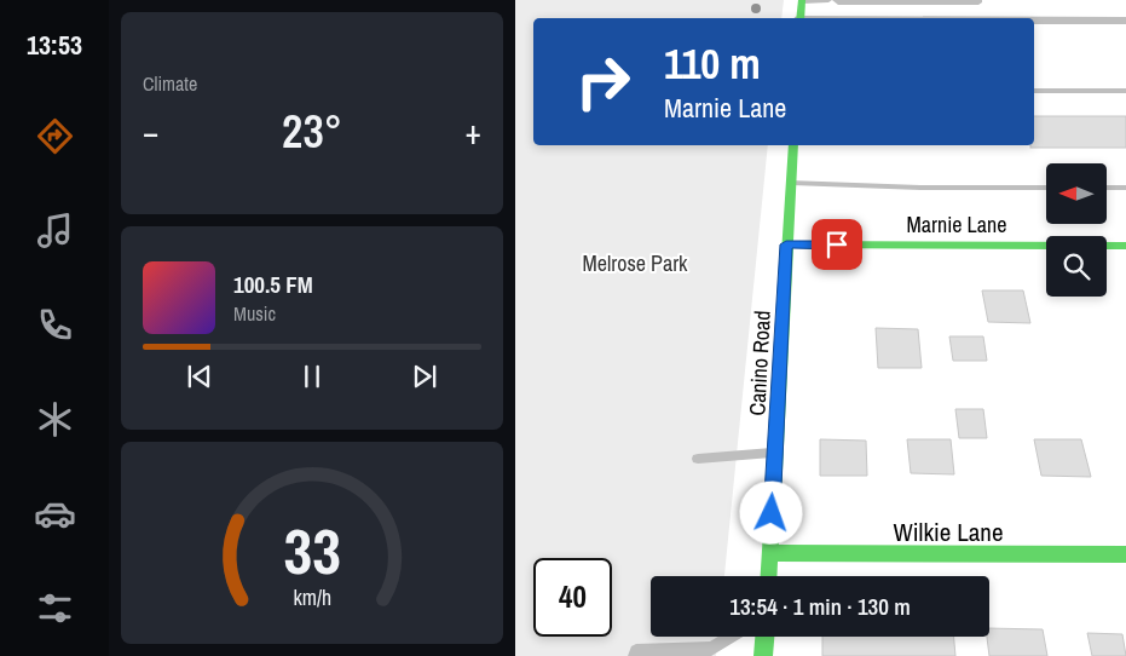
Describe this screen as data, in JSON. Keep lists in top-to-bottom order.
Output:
{
  "streets": {
    "street": ["Marnie Lane", "Canino Road", "Wilkie Lane"]
  },
  "crossings": [
    ["Marnie Lane", "Canino Road"],
    ["Canino Road", "Wilkie Lane"]
  ],
  "parks": ["Melrose Park"],
  "north": "left",
  "page": {
    "tabs": "13:53",
    "tile": "Climate",
    "turn": ["110 m", "Marnie Lane"],
    "heat": ["−", "23°", "+"],
    "song": ["100.5 FM", "Music"],
    "limit": "40",
    "trip": "13:54 · 1 min · 130 m",
    "gauge": ["33", "km/h"]
  }
}
